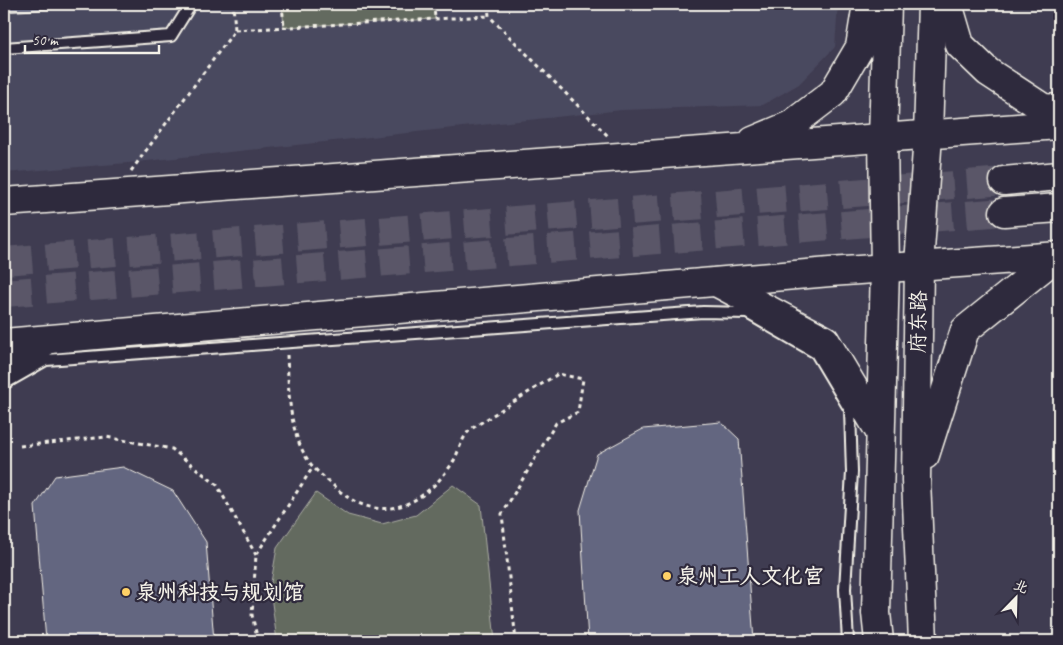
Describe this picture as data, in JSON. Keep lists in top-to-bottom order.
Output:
{
  "streets": {
    "street": ["府东路"]
  },
  "places": ["泉州工人文化宫", "泉州科技与规划馆"],
  "scale_bar": "50 m",
  "north": "top right"
}
